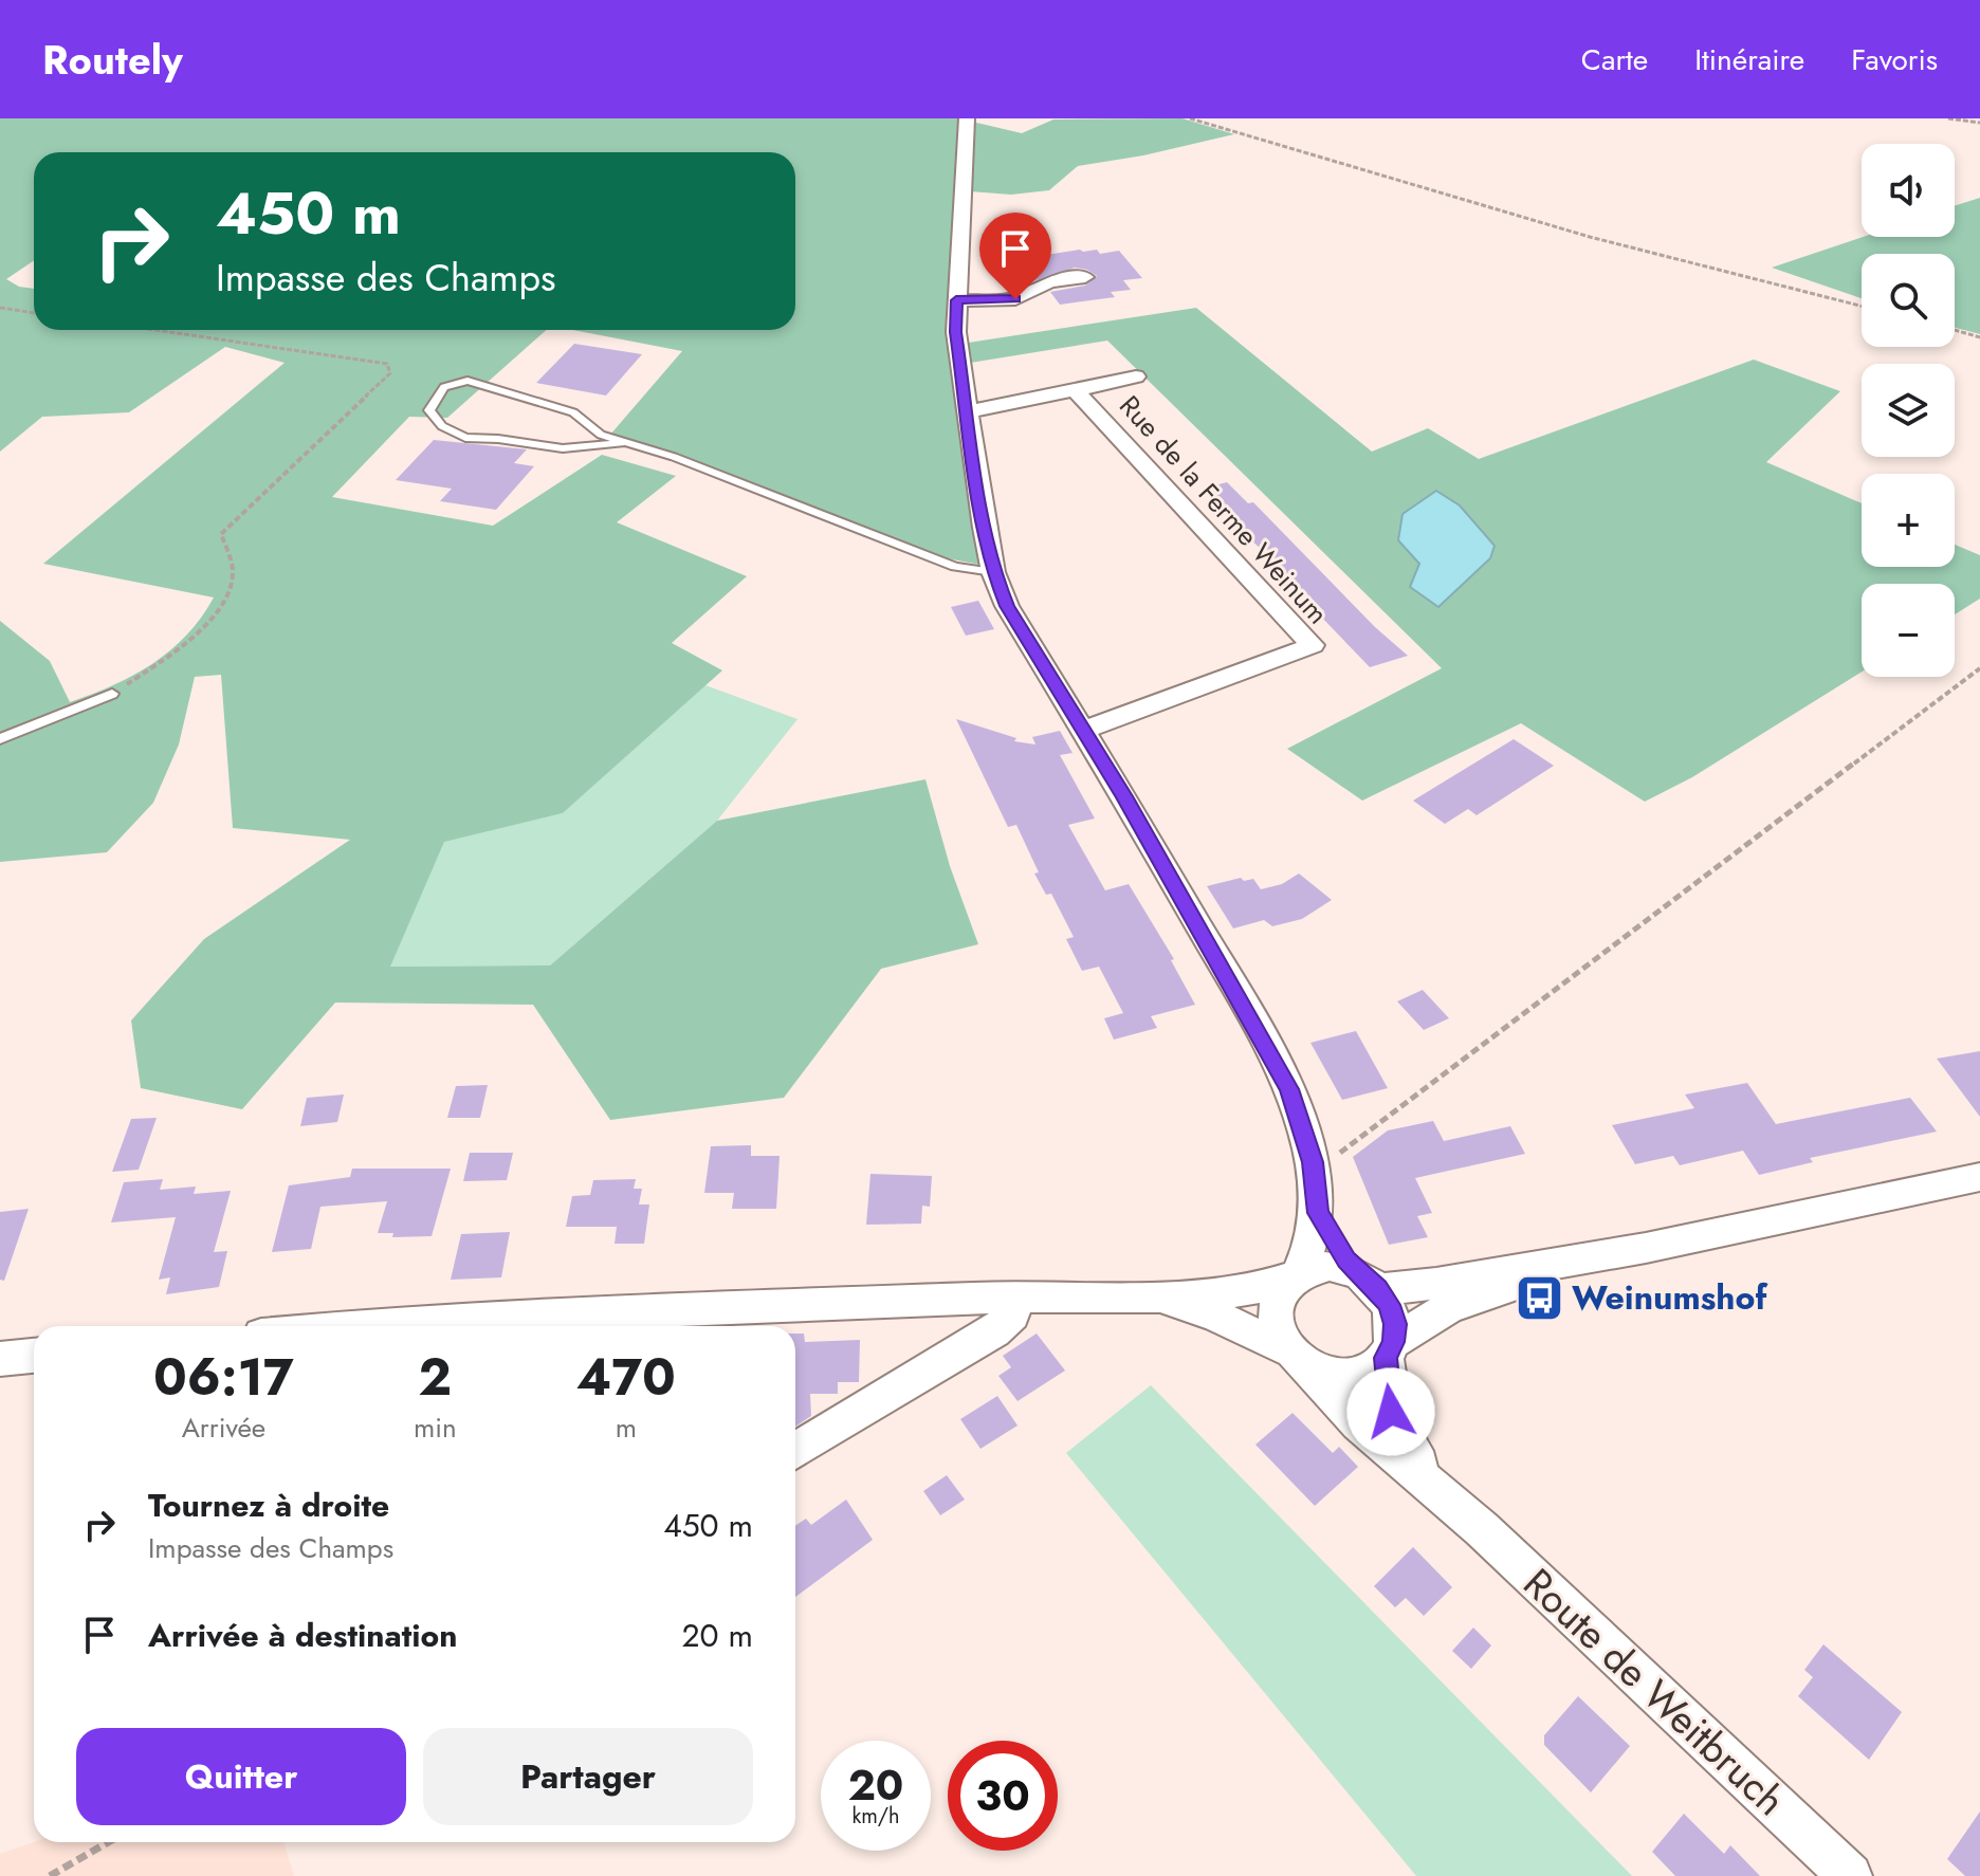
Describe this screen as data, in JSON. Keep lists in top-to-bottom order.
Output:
{
  "streets": {
    "street": ["Rue de la Ferme Weinum", "Route de Weitbruch"]
  },
  "crossings": [
    ["Rue de la Ferme Weinum", "Route de Weitbruch"]
  ],
  "places": {
    "bus stop": ["Weinumshof"]
  },
  "page": {
    "header": "Routely",
    "nav": ["Carte", "Itinéraire", "Favoris"],
    "map_buttons": ["+", "−"],
    "turn": ["450 m", "Impasse des Champs"],
    "eta": [
      "06:17",
      "Arrivée",
      "2",
      "min",
      "470",
      "m"
    ],
    "list": [
      {
        "name": "Tournez à droite",
        "note": "Impasse des Champs",
        "value": "450 m"
      },
      {
        "name": "Arrivée à destination",
        "value": "20 m"
      }
    ],
    "buttons": ["Quitter", "Partager"],
    "speed": "20 km/h",
    "limit": "30"
  }
}
